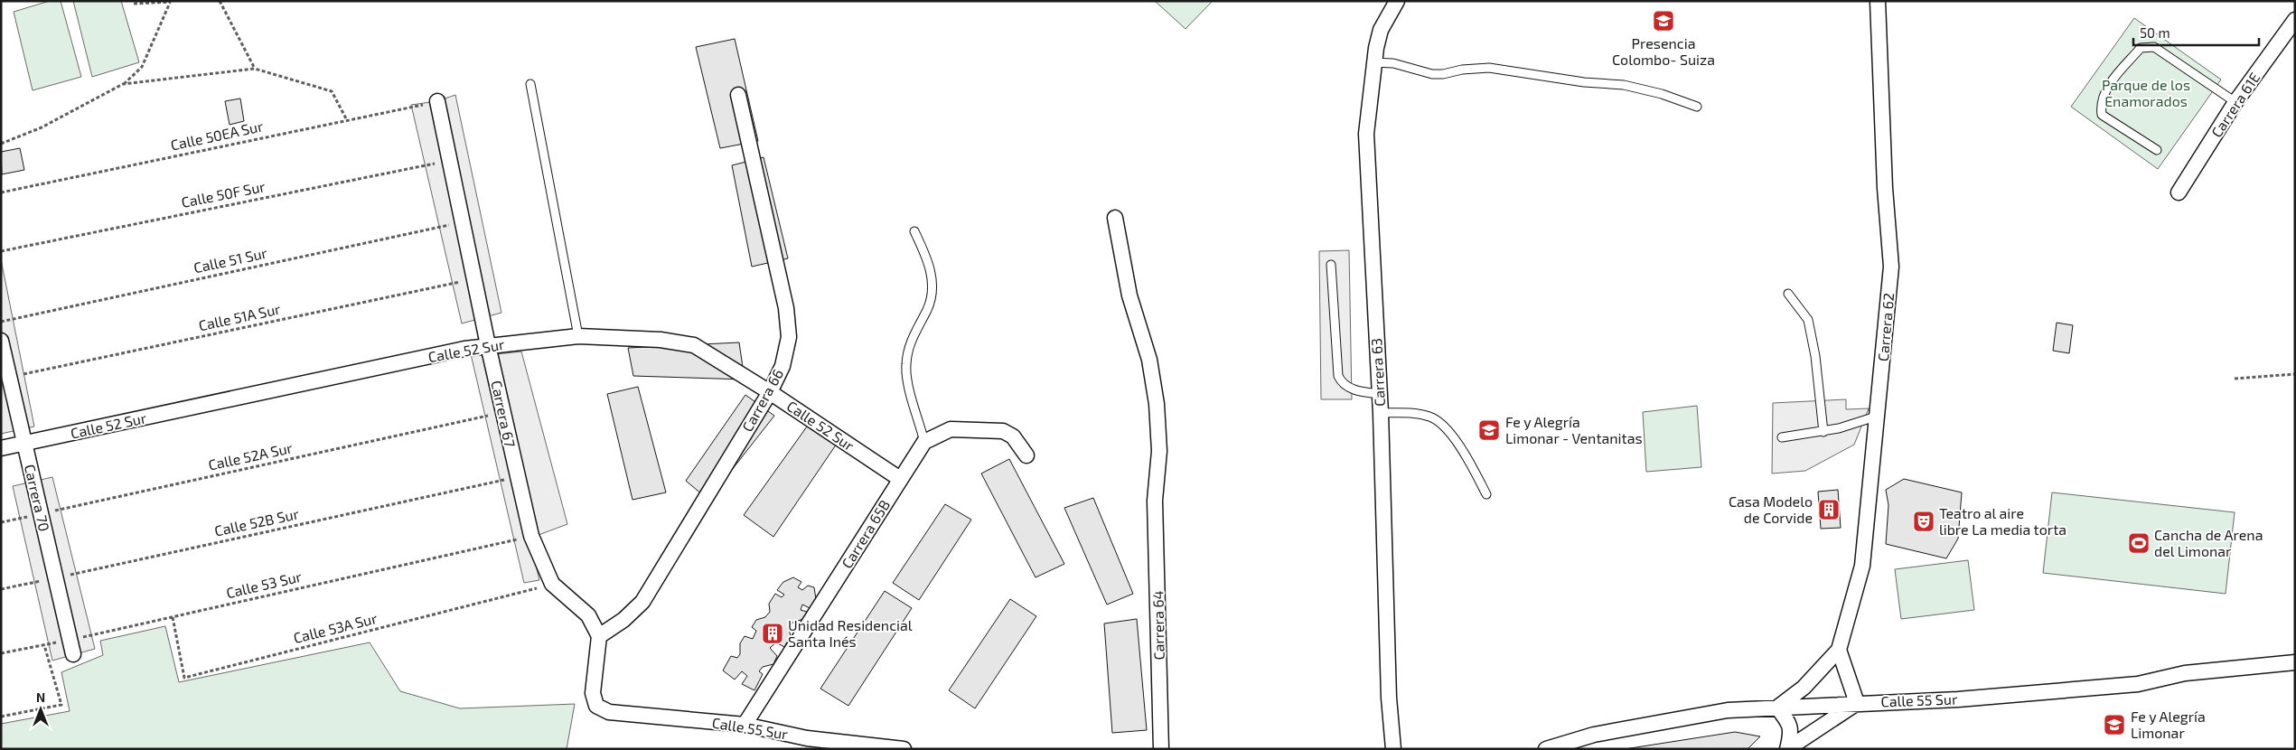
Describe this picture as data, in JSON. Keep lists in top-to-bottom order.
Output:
{
  "streets": {
    "street": [
      "Carrera 61E",
      "Carrera 62",
      "Calle 52 Sur",
      "Carrera 63",
      "Carrera 66",
      "Carrera 67",
      "Carrera 70",
      "Carrera 65B",
      "Carrera 64",
      "Calle 55 Sur"
    ],
    "path": [
      "Calle 50EA Sur",
      "Calle 50F Sur",
      "Calle 51 Sur",
      "Calle 51A Sur",
      "Calle 52A Sur",
      "Calle 52B Sur",
      "Calle 53 Sur",
      "Calle 53A Sur"
    ]
  },
  "crossings": [
    ["Calle 50EA Sur", "Carrera 67"],
    ["Calle 50F Sur", "Carrera 67"],
    ["Calle 51 Sur", "Carrera 67"],
    ["Calle 51A Sur", "Carrera 67"],
    ["Calle 51A Sur", "Carrera 70"],
    ["Carrera 62", "Calle 55 Sur"],
    ["Calle 52 Sur", "Carrera 66"],
    ["Calle 52 Sur", "Carrera 67"],
    ["Calle 52 Sur", "Carrera 70"],
    ["Calle 52 Sur", "Carrera 65B"],
    ["Carrera 66", "Carrera 67"],
    ["Carrera 66", "Calle 55 Sur"],
    ["Carrera 67", "Calle 52A Sur"],
    ["Carrera 67", "Calle 52B Sur"],
    ["Carrera 67", "Calle 53 Sur"],
    ["Carrera 67", "Calle 53A Sur"],
    ["Carrera 67", "Calle 55 Sur"],
    ["Calle 52A Sur", "Carrera 70"],
    ["Carrera 70", "Calle 52B Sur"],
    ["Carrera 70", "Calle 53 Sur"],
    ["Carrera 65B", "Calle 55 Sur"],
    ["Calle 53 Sur", "Calle 53A Sur"]
  ],
  "parks": ["Parque de los Enamorados"],
  "places": {
    "school or university": ["Presencia Colombo- Suiza", "Fe y Alegría Limonar - Ventanitas", "Fe y Alegría Limonar"],
    "building": ["Casa Modelo de Corvide", "Unidad Residencial Santa Inés"],
    "theatre": ["Teatro al aire libre La media torta"],
    "sports": ["Cancha de Arena del Limonar"]
  },
  "scale_bar": "50 m",
  "north": "top"
}
